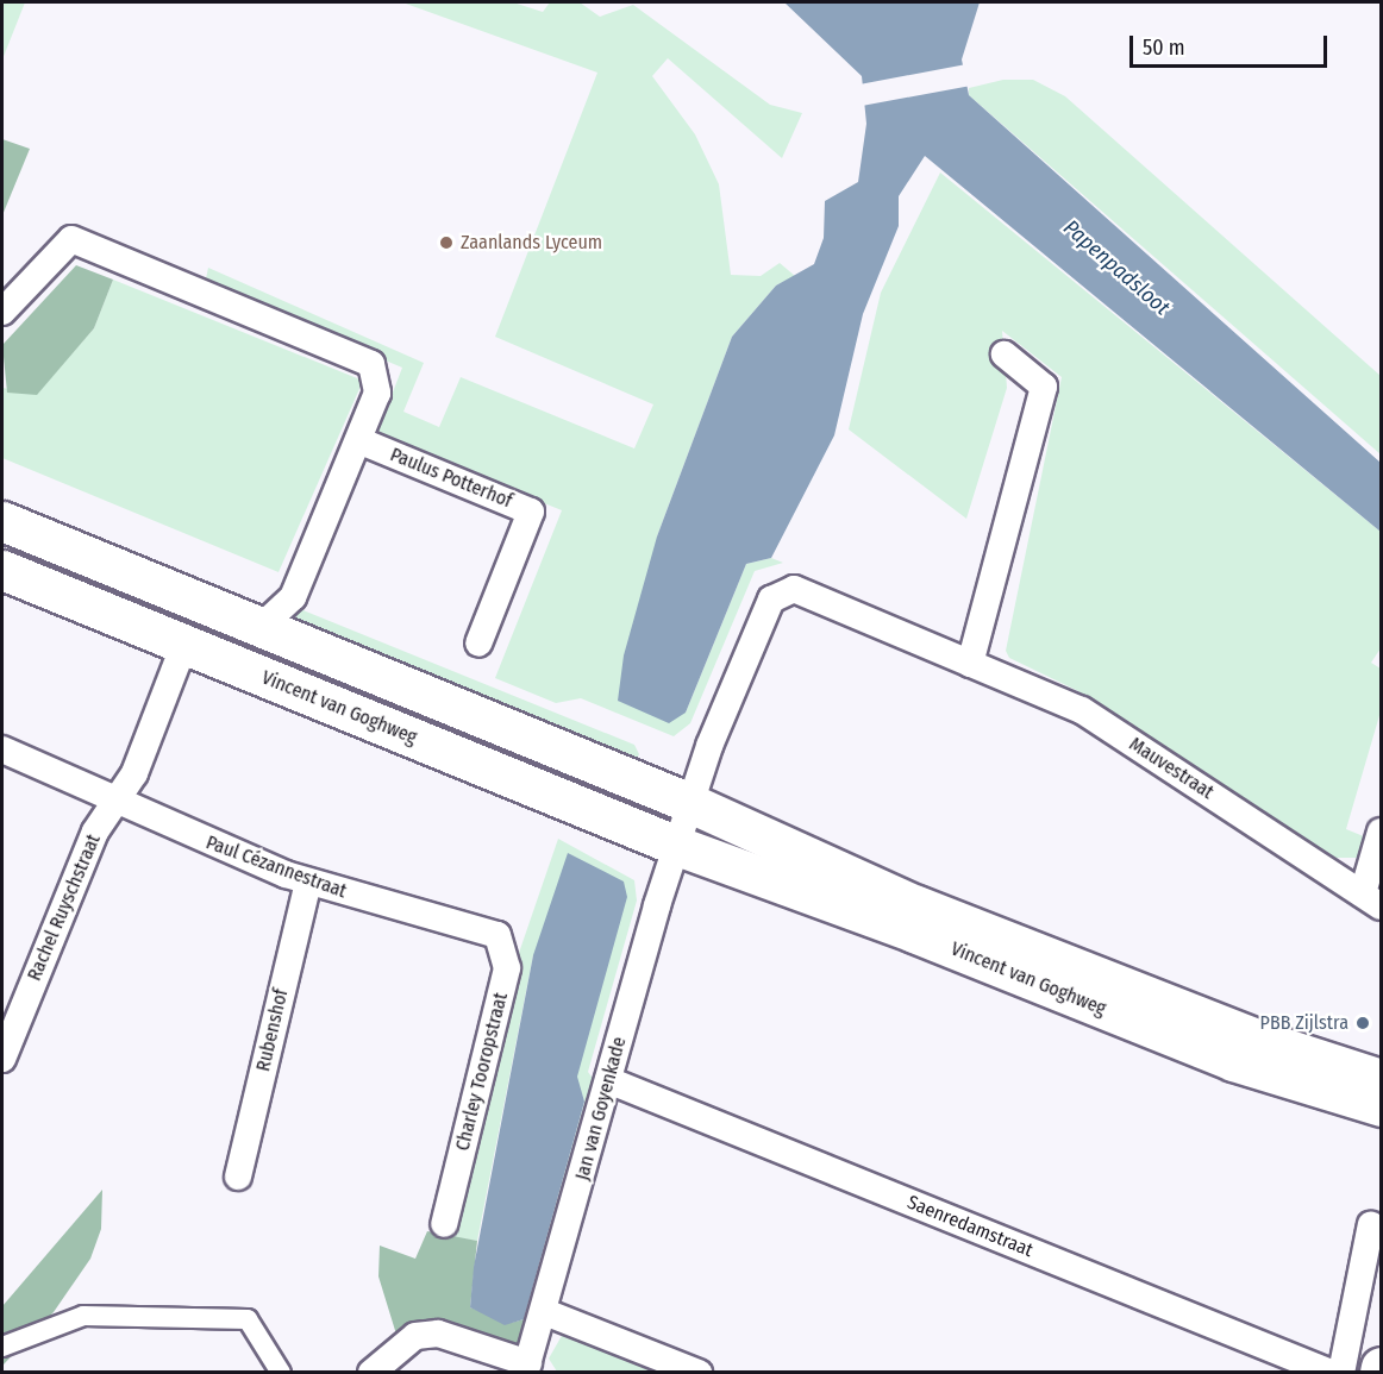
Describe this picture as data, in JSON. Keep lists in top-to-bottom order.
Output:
{
  "streets": {
    "main road": ["Vincent van Goghweg"],
    "street": [
      "Paulus Potterhof",
      "Mauvestraat",
      "Paul Cézannestraat",
      "Rachel Ruyschstraat",
      "Rubenshof",
      "Charley Tooropstraat",
      "Jan van Goyenkade",
      "Saenredamstraat"
    ]
  },
  "crossings": [
    ["Vincent van Goghweg", "Mauvestraat"],
    ["Vincent van Goghweg", "Rachel Ruyschstraat"],
    ["Vincent van Goghweg", "Jan van Goyenkade"],
    ["Paul Cézannestraat", "Rachel Ruyschstraat"],
    ["Paul Cézannestraat", "Rubenshof"],
    ["Paul Cézannestraat", "Charley Tooropstraat"],
    ["Jan van Goyenkade", "Saenredamstraat"]
  ],
  "water": ["Papenpadsloot"],
  "places": ["Zaanlands Lyceum", "PBB Zijlstra"],
  "scale_bar": "50 m"
}
